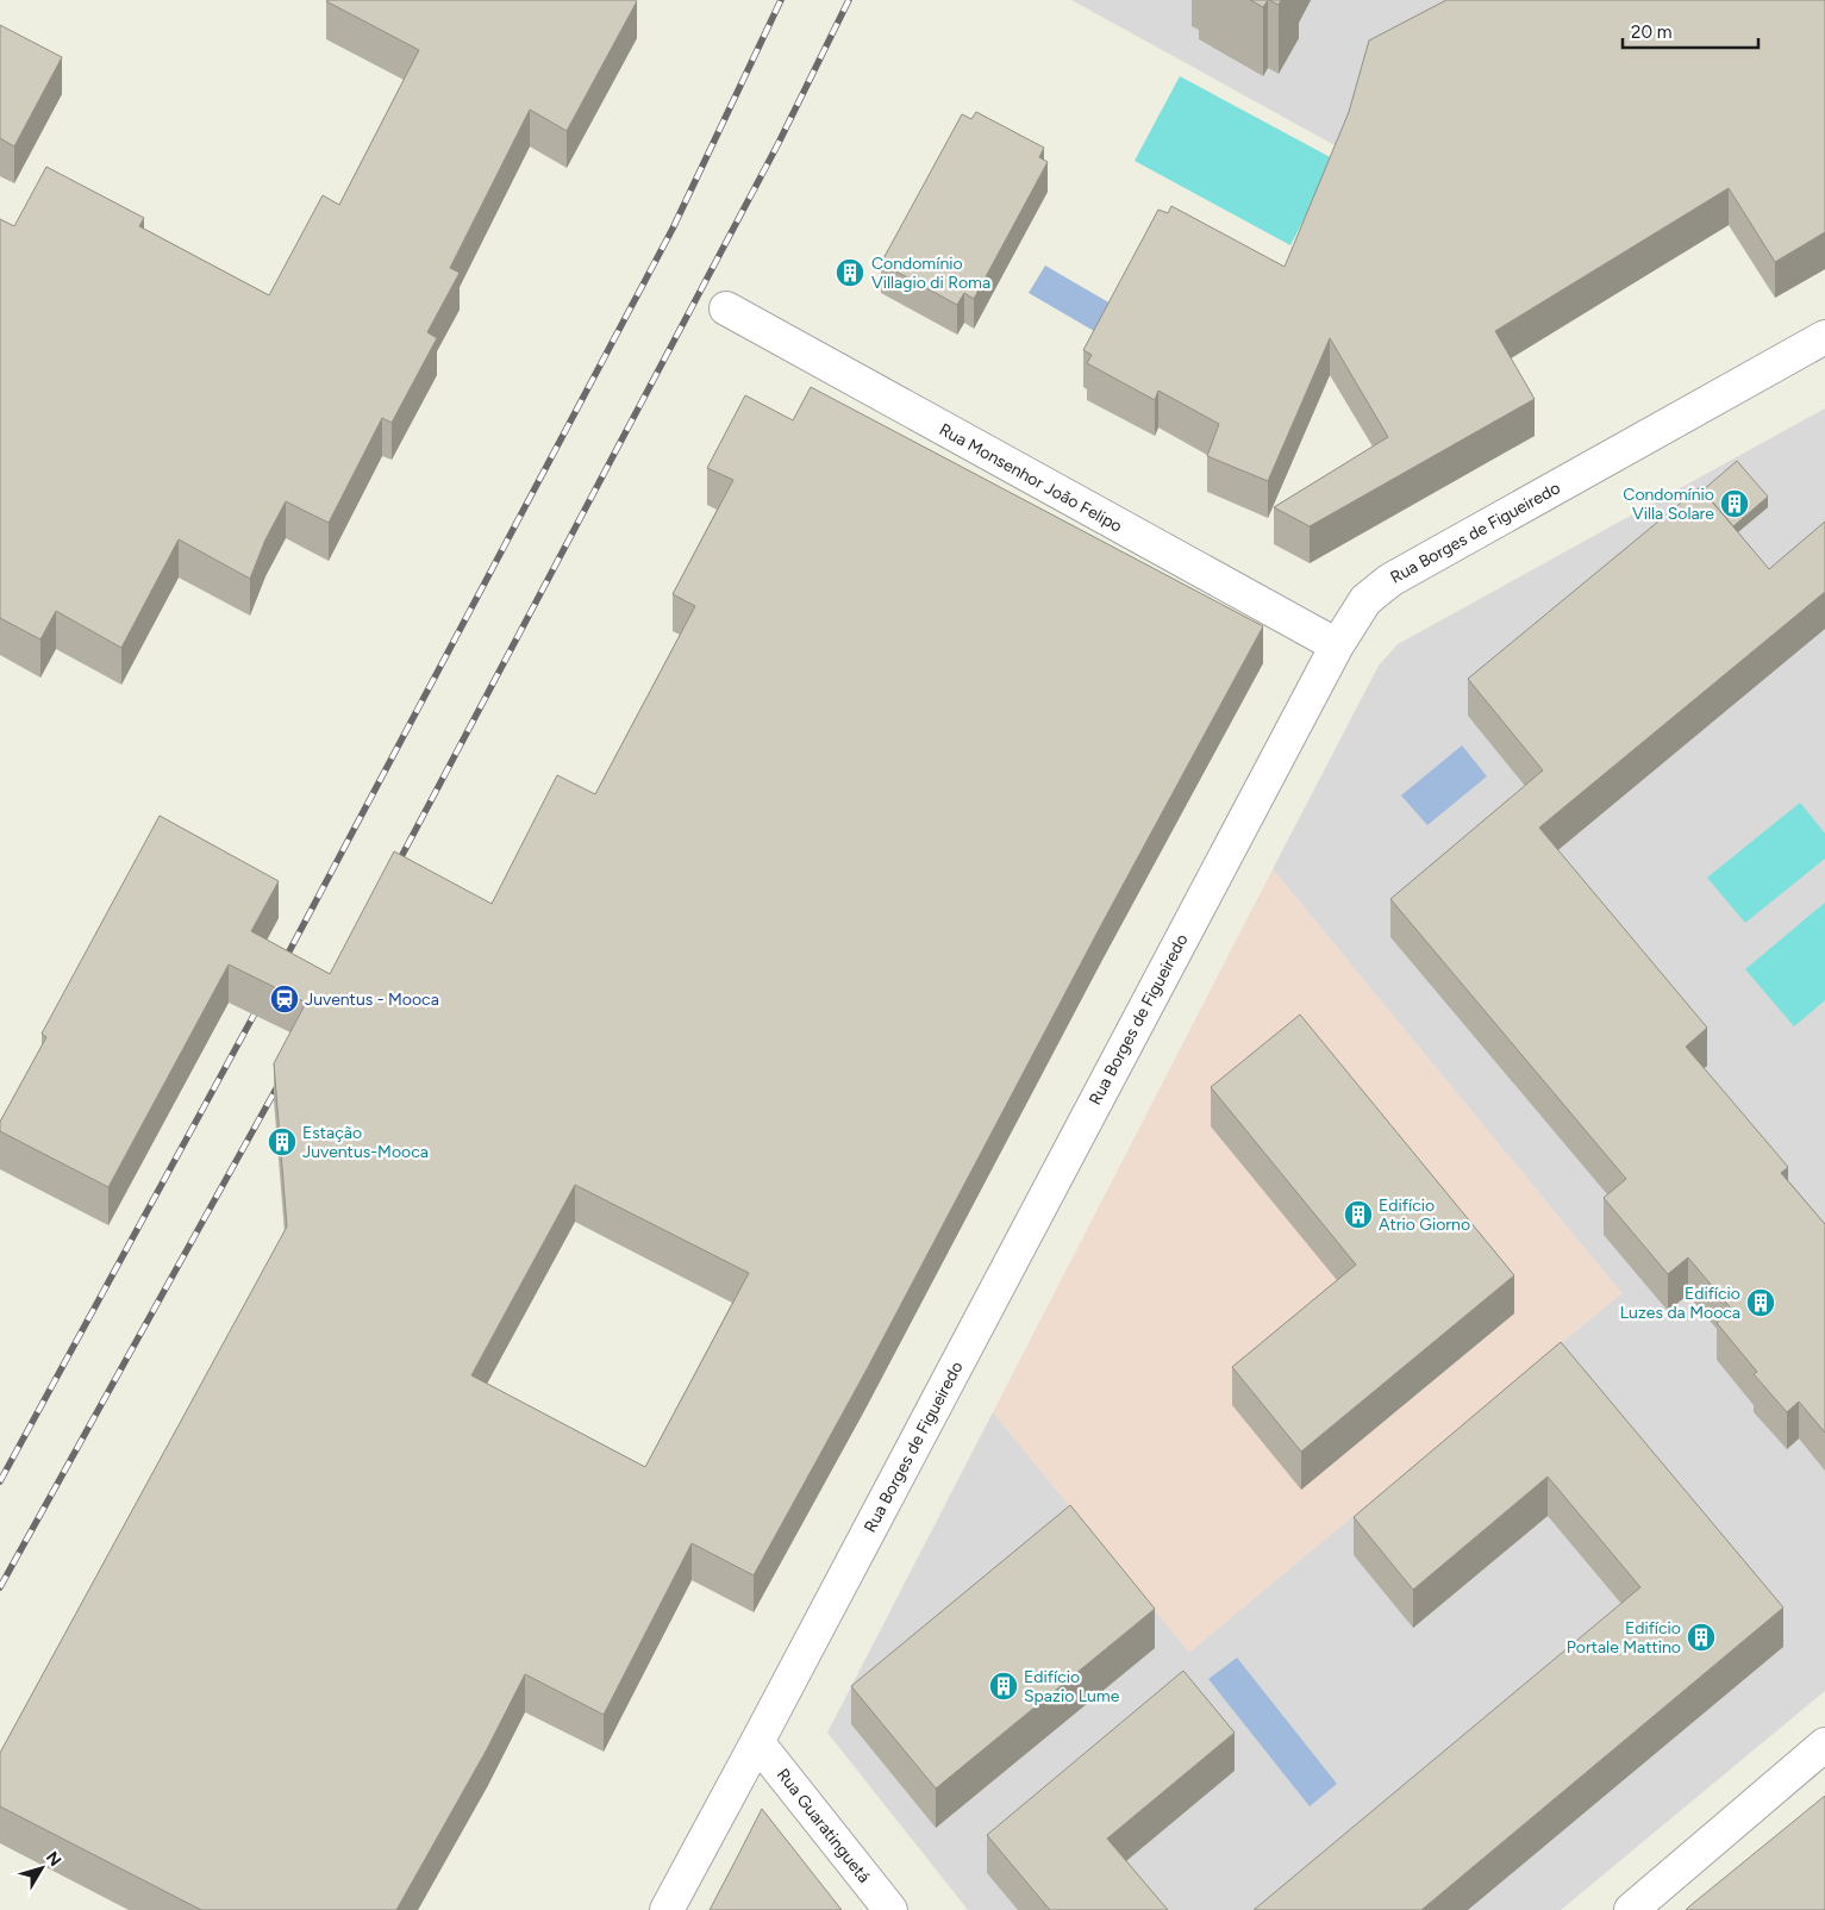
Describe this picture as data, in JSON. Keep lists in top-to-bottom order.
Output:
{
  "streets": {
    "street": ["Rua Monsenhor João Felipo", "Rua Borges de Figueiredo", "Rua Guaratinguetá"]
  },
  "crossings": [
    ["Rua Monsenhor João Felipo", "Rua Borges de Figueiredo"],
    ["Rua Borges de Figueiredo", "Rua Guaratinguetá"]
  ],
  "places": {
    "building": [
      "Condomínio Villagio di Roma",
      "Condomínio Villa Solare",
      "Estação Juventus-Mooca",
      "Edifício Atrio Giorno",
      "Edifício Luzes da Mooca",
      "Edifício Portale Mattino",
      "Edifício Spazio Lume"
    ],
    "station": ["Juventus - Mooca"]
  },
  "scale_bar": "20 m",
  "north": "top right"
}
